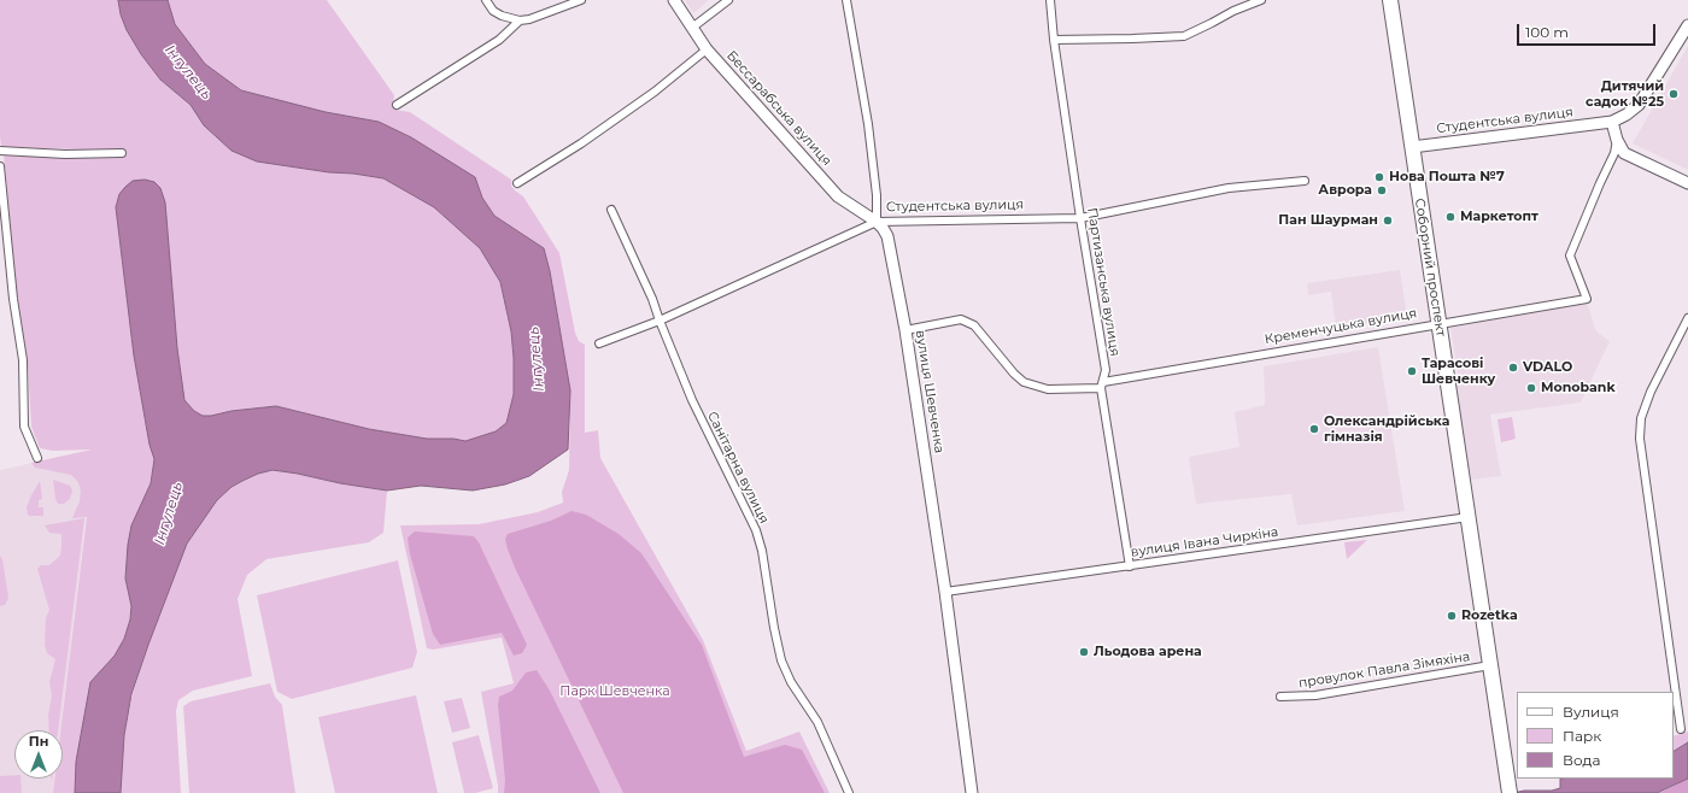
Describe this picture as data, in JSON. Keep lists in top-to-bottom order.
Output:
{
  "streets": {
    "highway": ["Соборний проспект"],
    "main road": ["Бессарабська вулиця", "Студентська вулиця", "вулиця Шевченка"],
    "street": [
      "Партизанська вулиця",
      "Кременчуцька вулиця",
      "Санітарна вулиця",
      "вулиця Івана Чиркіна",
      "провулок Павла Зімяхіна"
    ]
  },
  "crossings": [
    ["Бессарабська вулиця", "Студентська вулиця"],
    ["Бессарабська вулиця", "вулиця Шевченка"],
    ["Студентська вулиця", "Соборний проспект"],
    ["Студентська вулиця", "Партизанська вулиця"],
    ["Студентська вулиця", "вулиця Шевченка"],
    ["Студентська вулиця", "Санітарна вулиця"],
    ["Соборний проспект", "Кременчуцька вулиця"],
    ["Соборний проспект", "вулиця Івана Чиркіна"],
    ["Соборний проспект", "провулок Павла Зімяхіна"],
    ["Партизанська вулиця", "Кременчуцька вулиця"],
    ["Партизанська вулиця", "вулиця Івана Чиркіна"],
    ["Кременчуцька вулиця", "вулиця Шевченка"],
    ["вулиця Шевченка", "вулиця Івана Чиркіна"]
  ],
  "water": ["Інгулець"],
  "parks": ["Парк Шевченка"],
  "places": [
    "Дитячий садок №25",
    "Нова Пошта №7",
    "Аврора",
    "Маркетопт",
    "Пан Шаурман",
    "VDALO",
    "Тарасові Шевченку",
    "Monobank",
    "Олександрійська гімназія",
    "Rozetka",
    "Льодова арена"
  ],
  "legend": ["Вулиця", "Парк", "Вода"],
  "scale_bar": "100 m",
  "north": "top"
}
